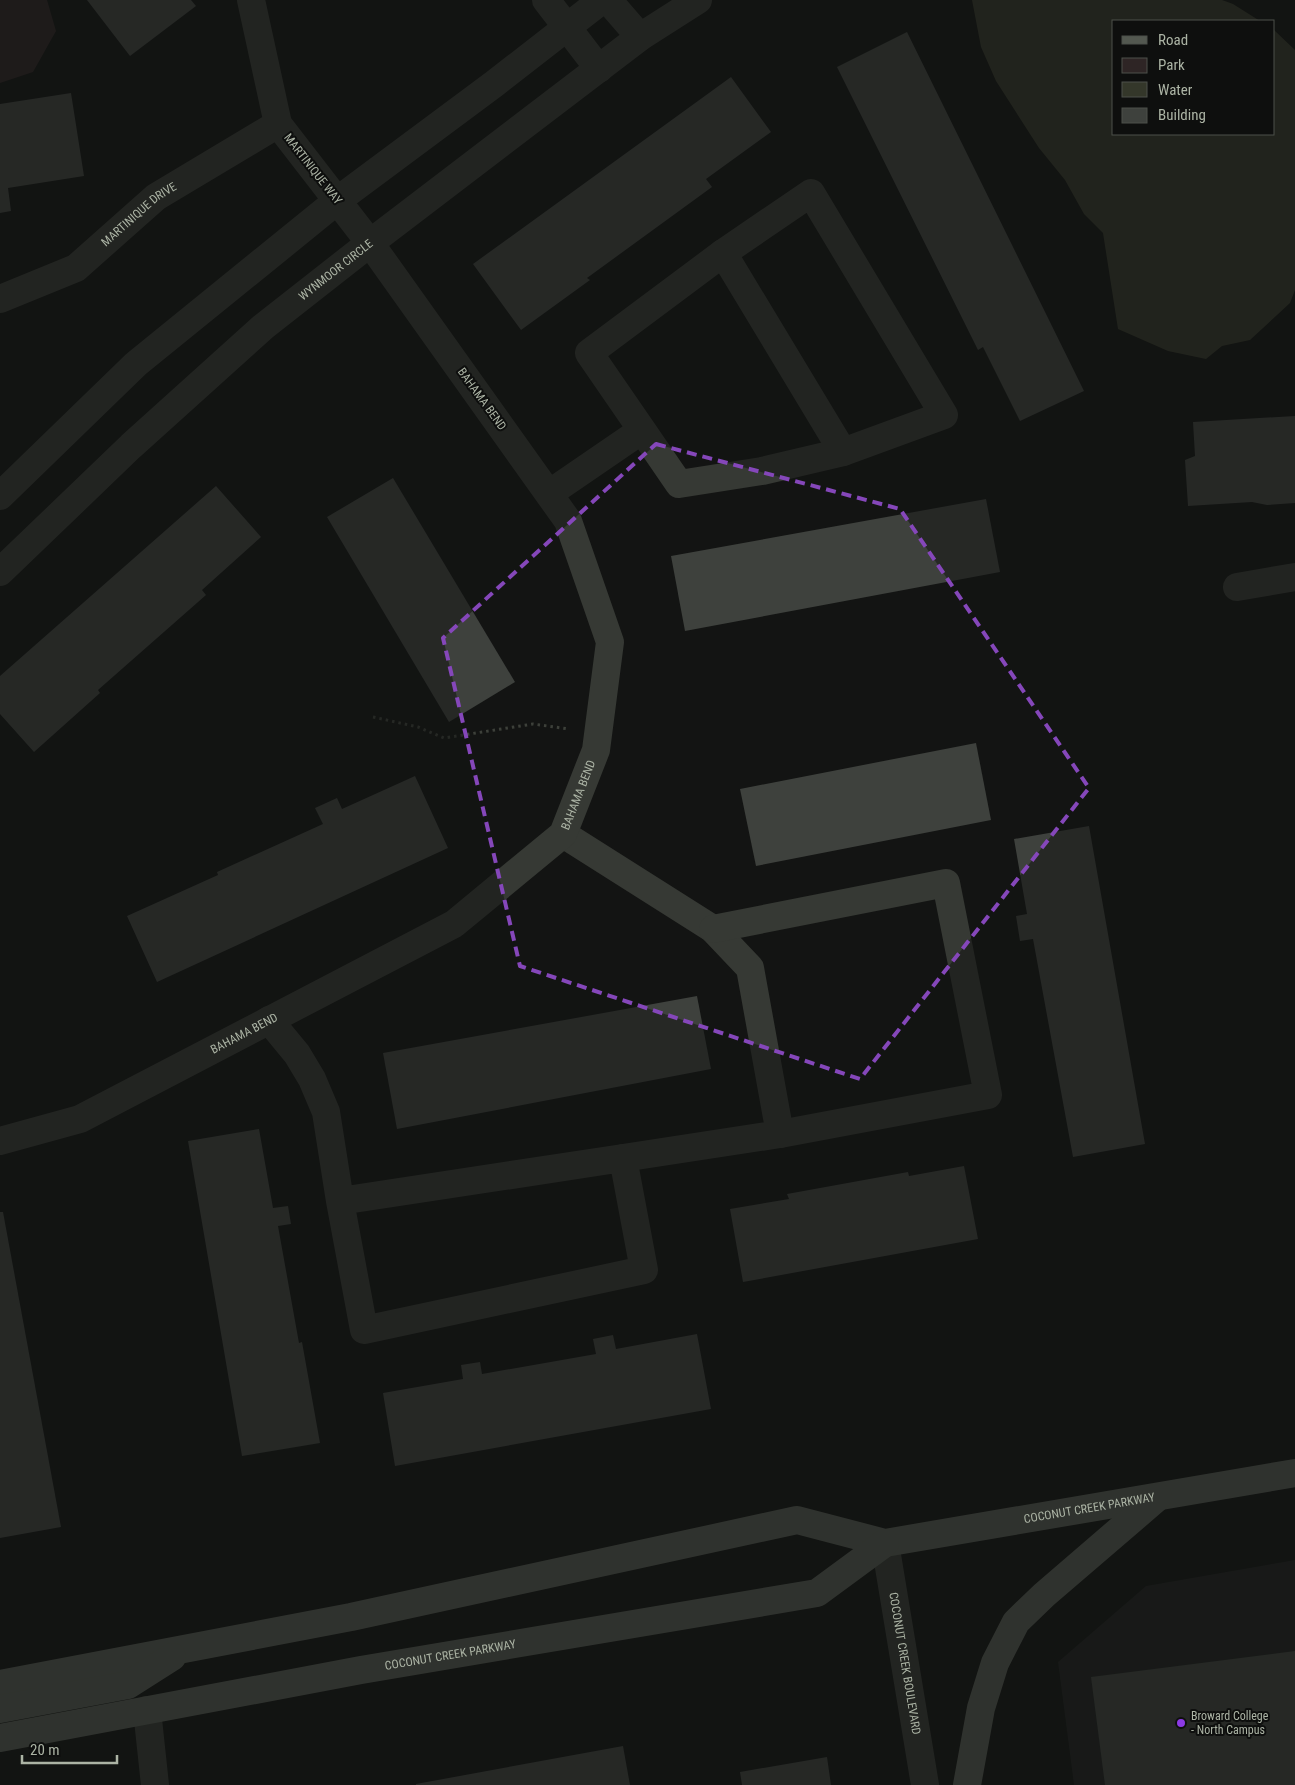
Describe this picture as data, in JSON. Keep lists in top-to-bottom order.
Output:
{
  "streets": {
    "main road": ["COCONUT CREEK PARKWAY"],
    "street": [
      "MARTINIQUE WAY",
      "MARTINIQUE DRIVE",
      "WYNMOOR CIRCLE",
      "BAHAMA BEND",
      "COCONUT CREEK BOULEVARD"
    ]
  },
  "crossings": [
    ["MARTINIQUE WAY", "MARTINIQUE DRIVE"],
    ["MARTINIQUE WAY", "WYNMOOR CIRCLE"],
    ["MARTINIQUE WAY", "BAHAMA BEND"],
    ["WYNMOOR CIRCLE", "BAHAMA BEND"],
    ["COCONUT CREEK PARKWAY", "COCONUT CREEK BOULEVARD"]
  ],
  "places": ["Broward College - North Campus"],
  "legend": [
    "Road",
    "Park",
    "Water",
    "Building"
  ],
  "scale_bar": "20 m"
}
